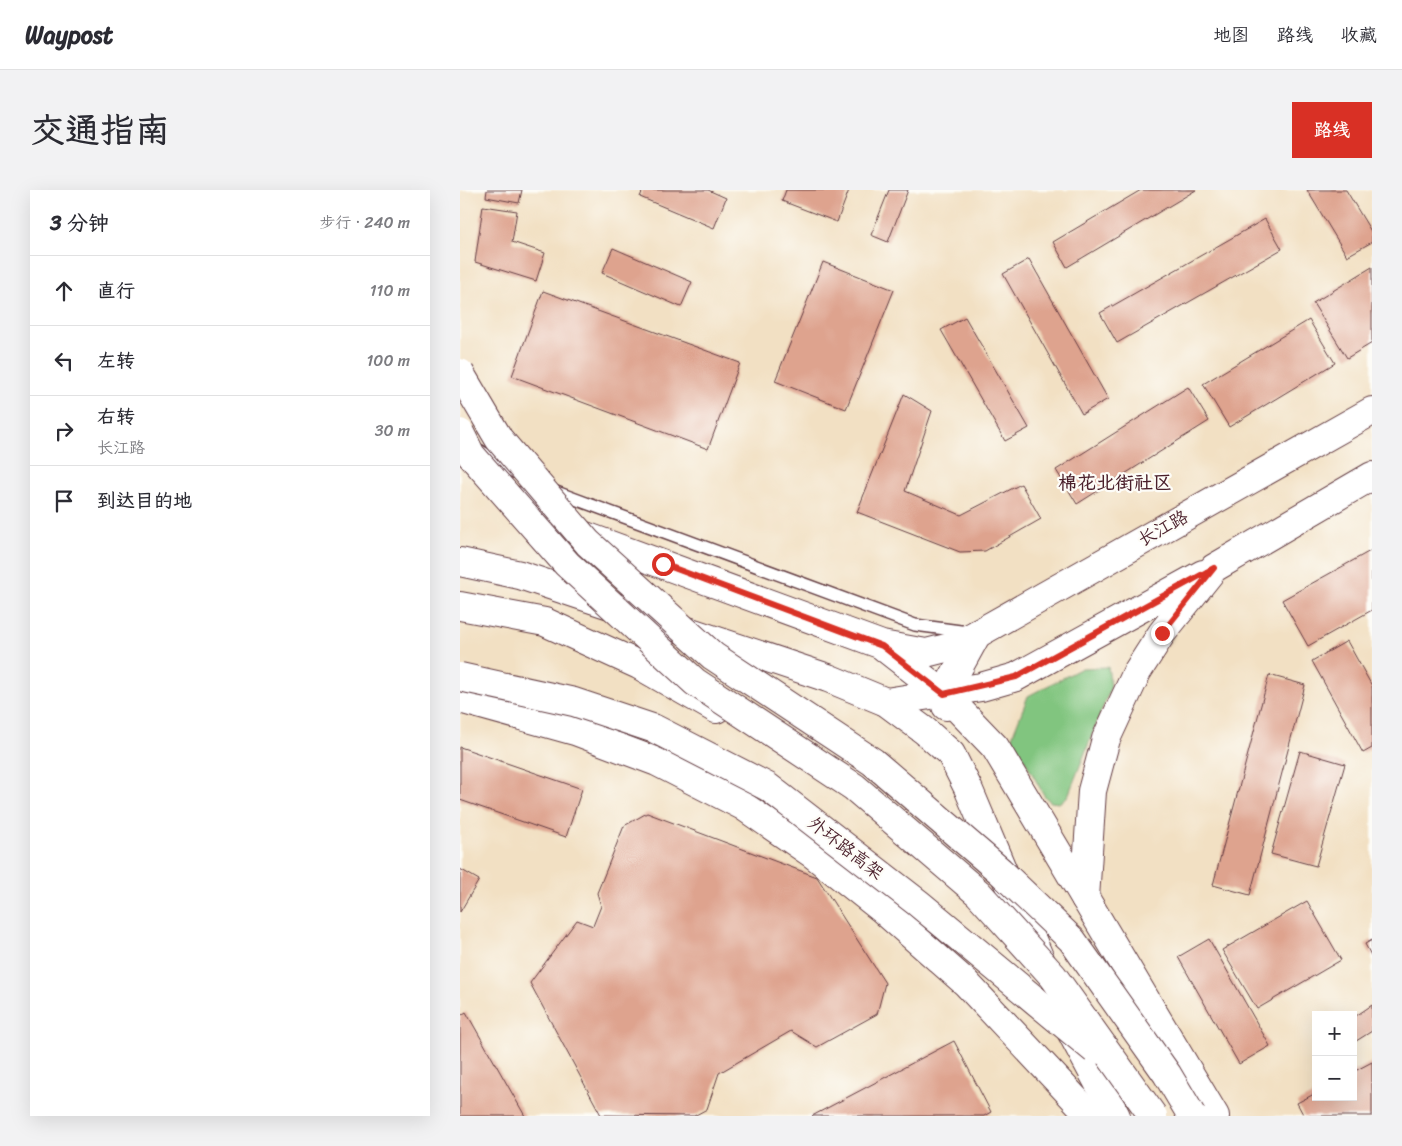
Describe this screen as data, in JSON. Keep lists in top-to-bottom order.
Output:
{
  "streets": {
    "main road": ["长江路", "外环路高架"]
  },
  "districts": ["棉花北街社区"],
  "page": {
    "header": "Waypost",
    "nav": ["地图", "路线", "收藏"],
    "title": "交通指南",
    "buttons": "路线",
    "heading": ["3 分钟", "步行 · 240 m"],
    "list": [
      ["直行", "110 m"],
      ["左转", "100 m"],
      ["右转", "长江路", "30 m"],
      "到达目的地"
    ],
    "map_buttons": ["+", "−"]
  }
}
